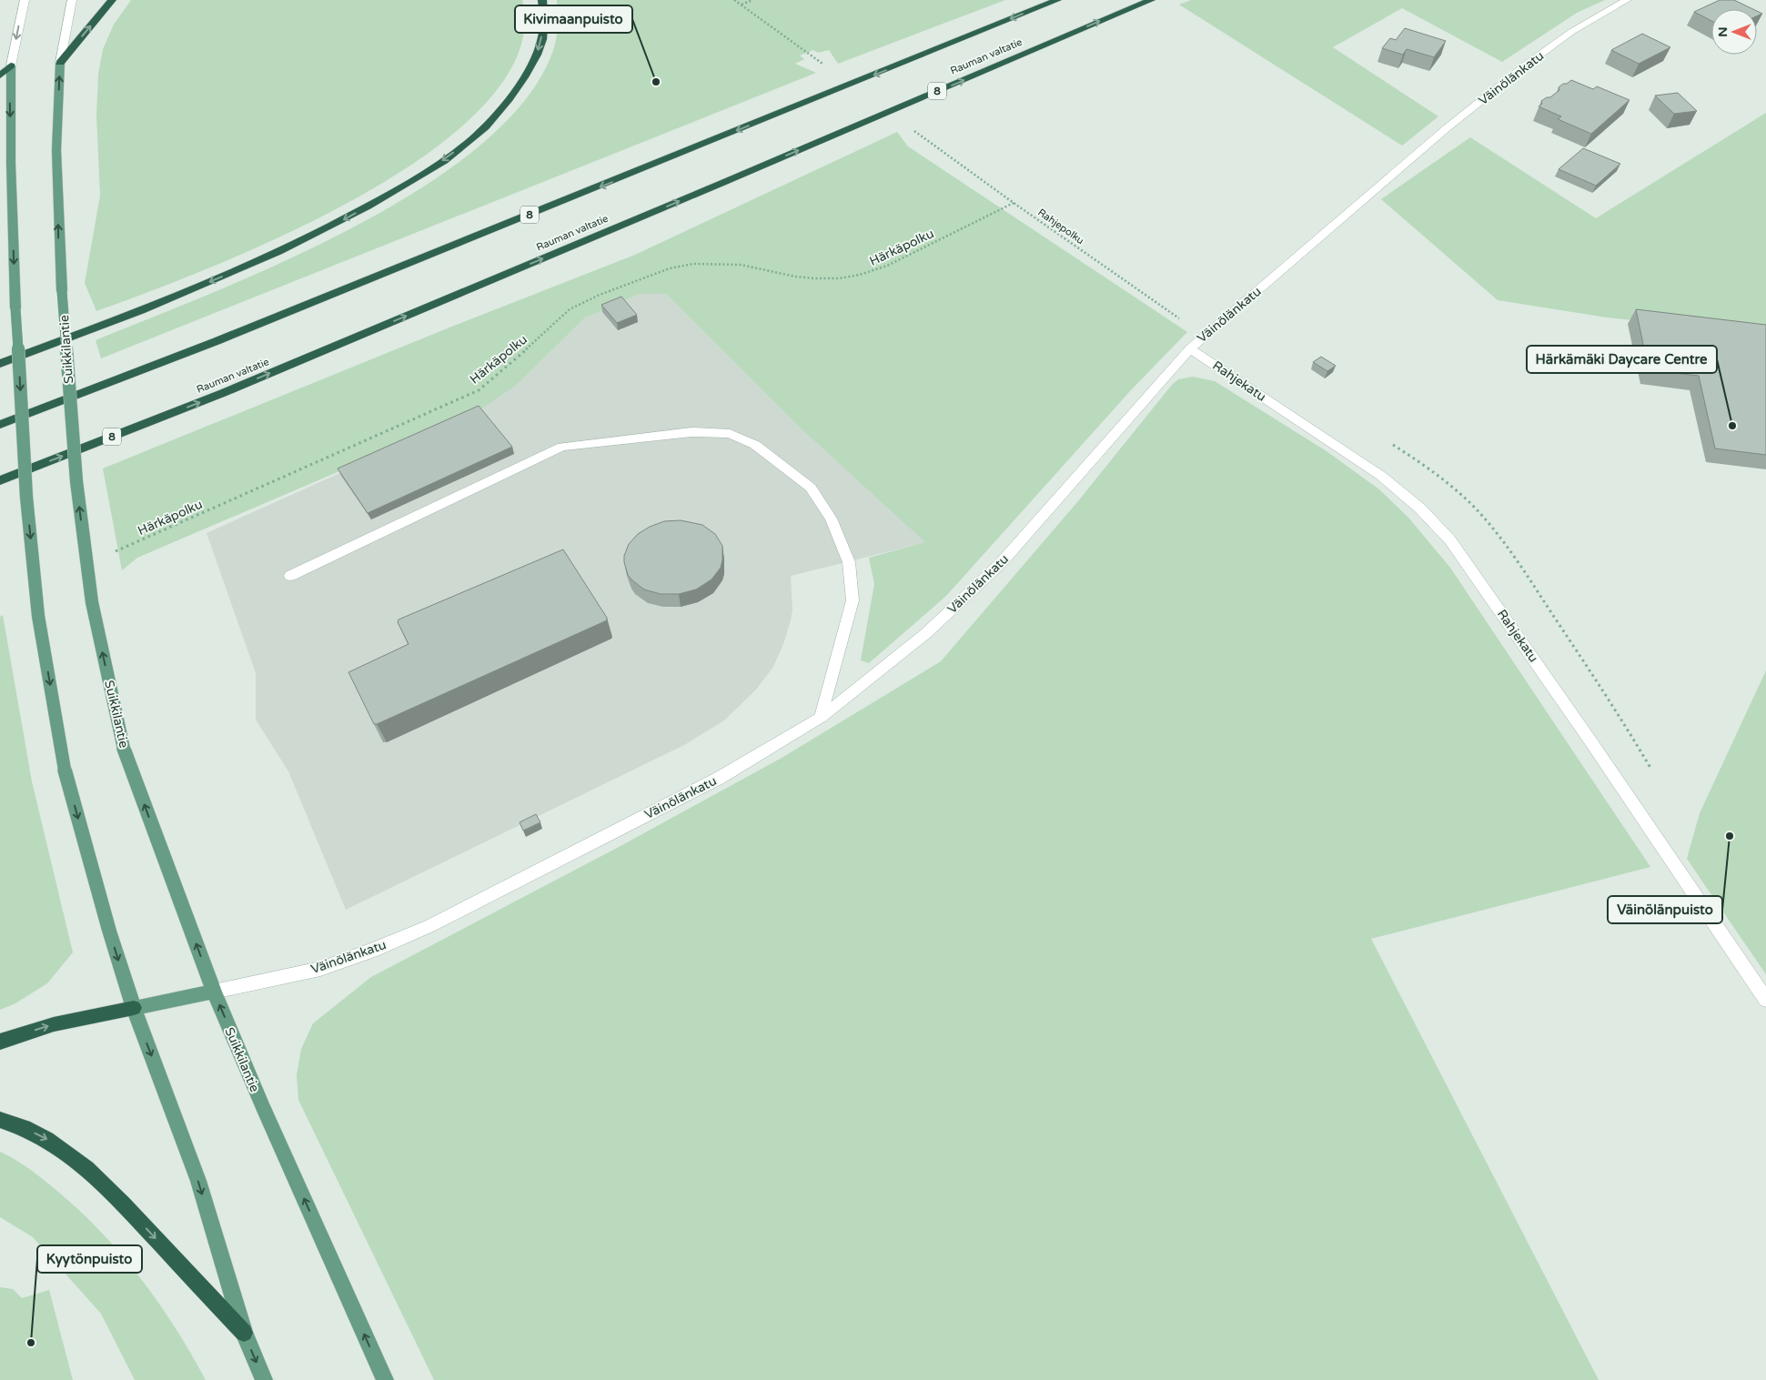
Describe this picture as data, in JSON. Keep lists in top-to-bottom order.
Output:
{
  "streets": {
    "highway": ["Rauman valtatie", "8"],
    "main road": ["Suikkilantie"],
    "street": ["Väinölänkatu", "Rahjekatu"],
    "path": ["Rahjepolku", "Härkäpolku"]
  },
  "crossings": [
    ["Väinölänkatu", "Rahjepolku"],
    ["Väinölänkatu", "Suikkilantie"],
    ["Väinölänkatu", "Rahjekatu"],
    ["Rahjepolku", "Härkäpolku"]
  ],
  "one_way": ["Suikkilantie"],
  "places": [
    "Kivimaanpuisto",
    "Härkämäki Daycare Centre",
    "Väinölänpuisto",
    "Kyytönpuisto"
  ],
  "north": "left"
}
